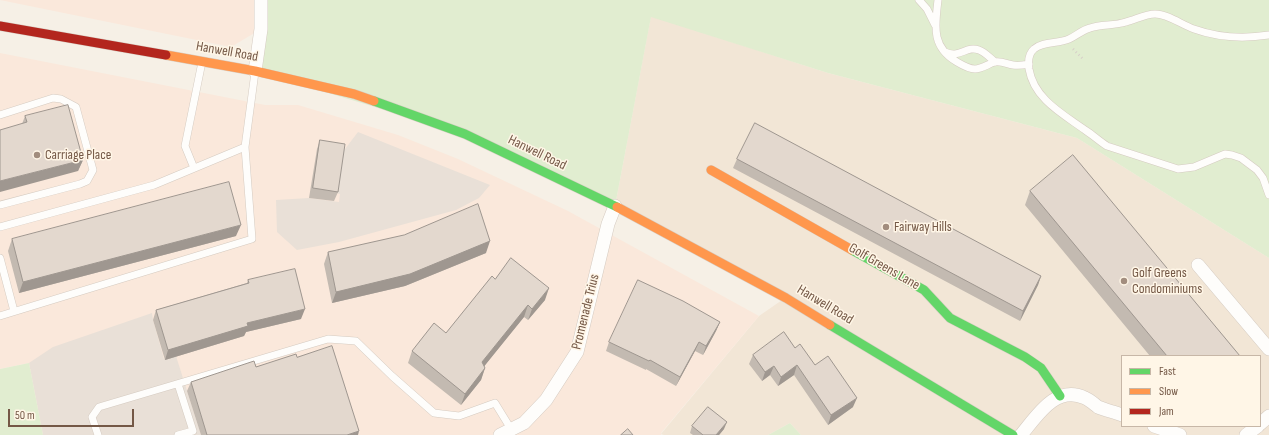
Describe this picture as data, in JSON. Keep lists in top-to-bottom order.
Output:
{
  "streets": {
    "main road": ["Hanwell Road", "Golf Greens Lane"],
    "street": ["Promenade Trius"]
  },
  "crossings": [
    ["Hanwell Road", "Promenade Trius"]
  ],
  "places": ["Carriage Place", "Fairway Hills", "Golf Greens Condominiums"],
  "legend": ["Fast", "Slow", "Jam"],
  "scale_bar": "50 m"
}
